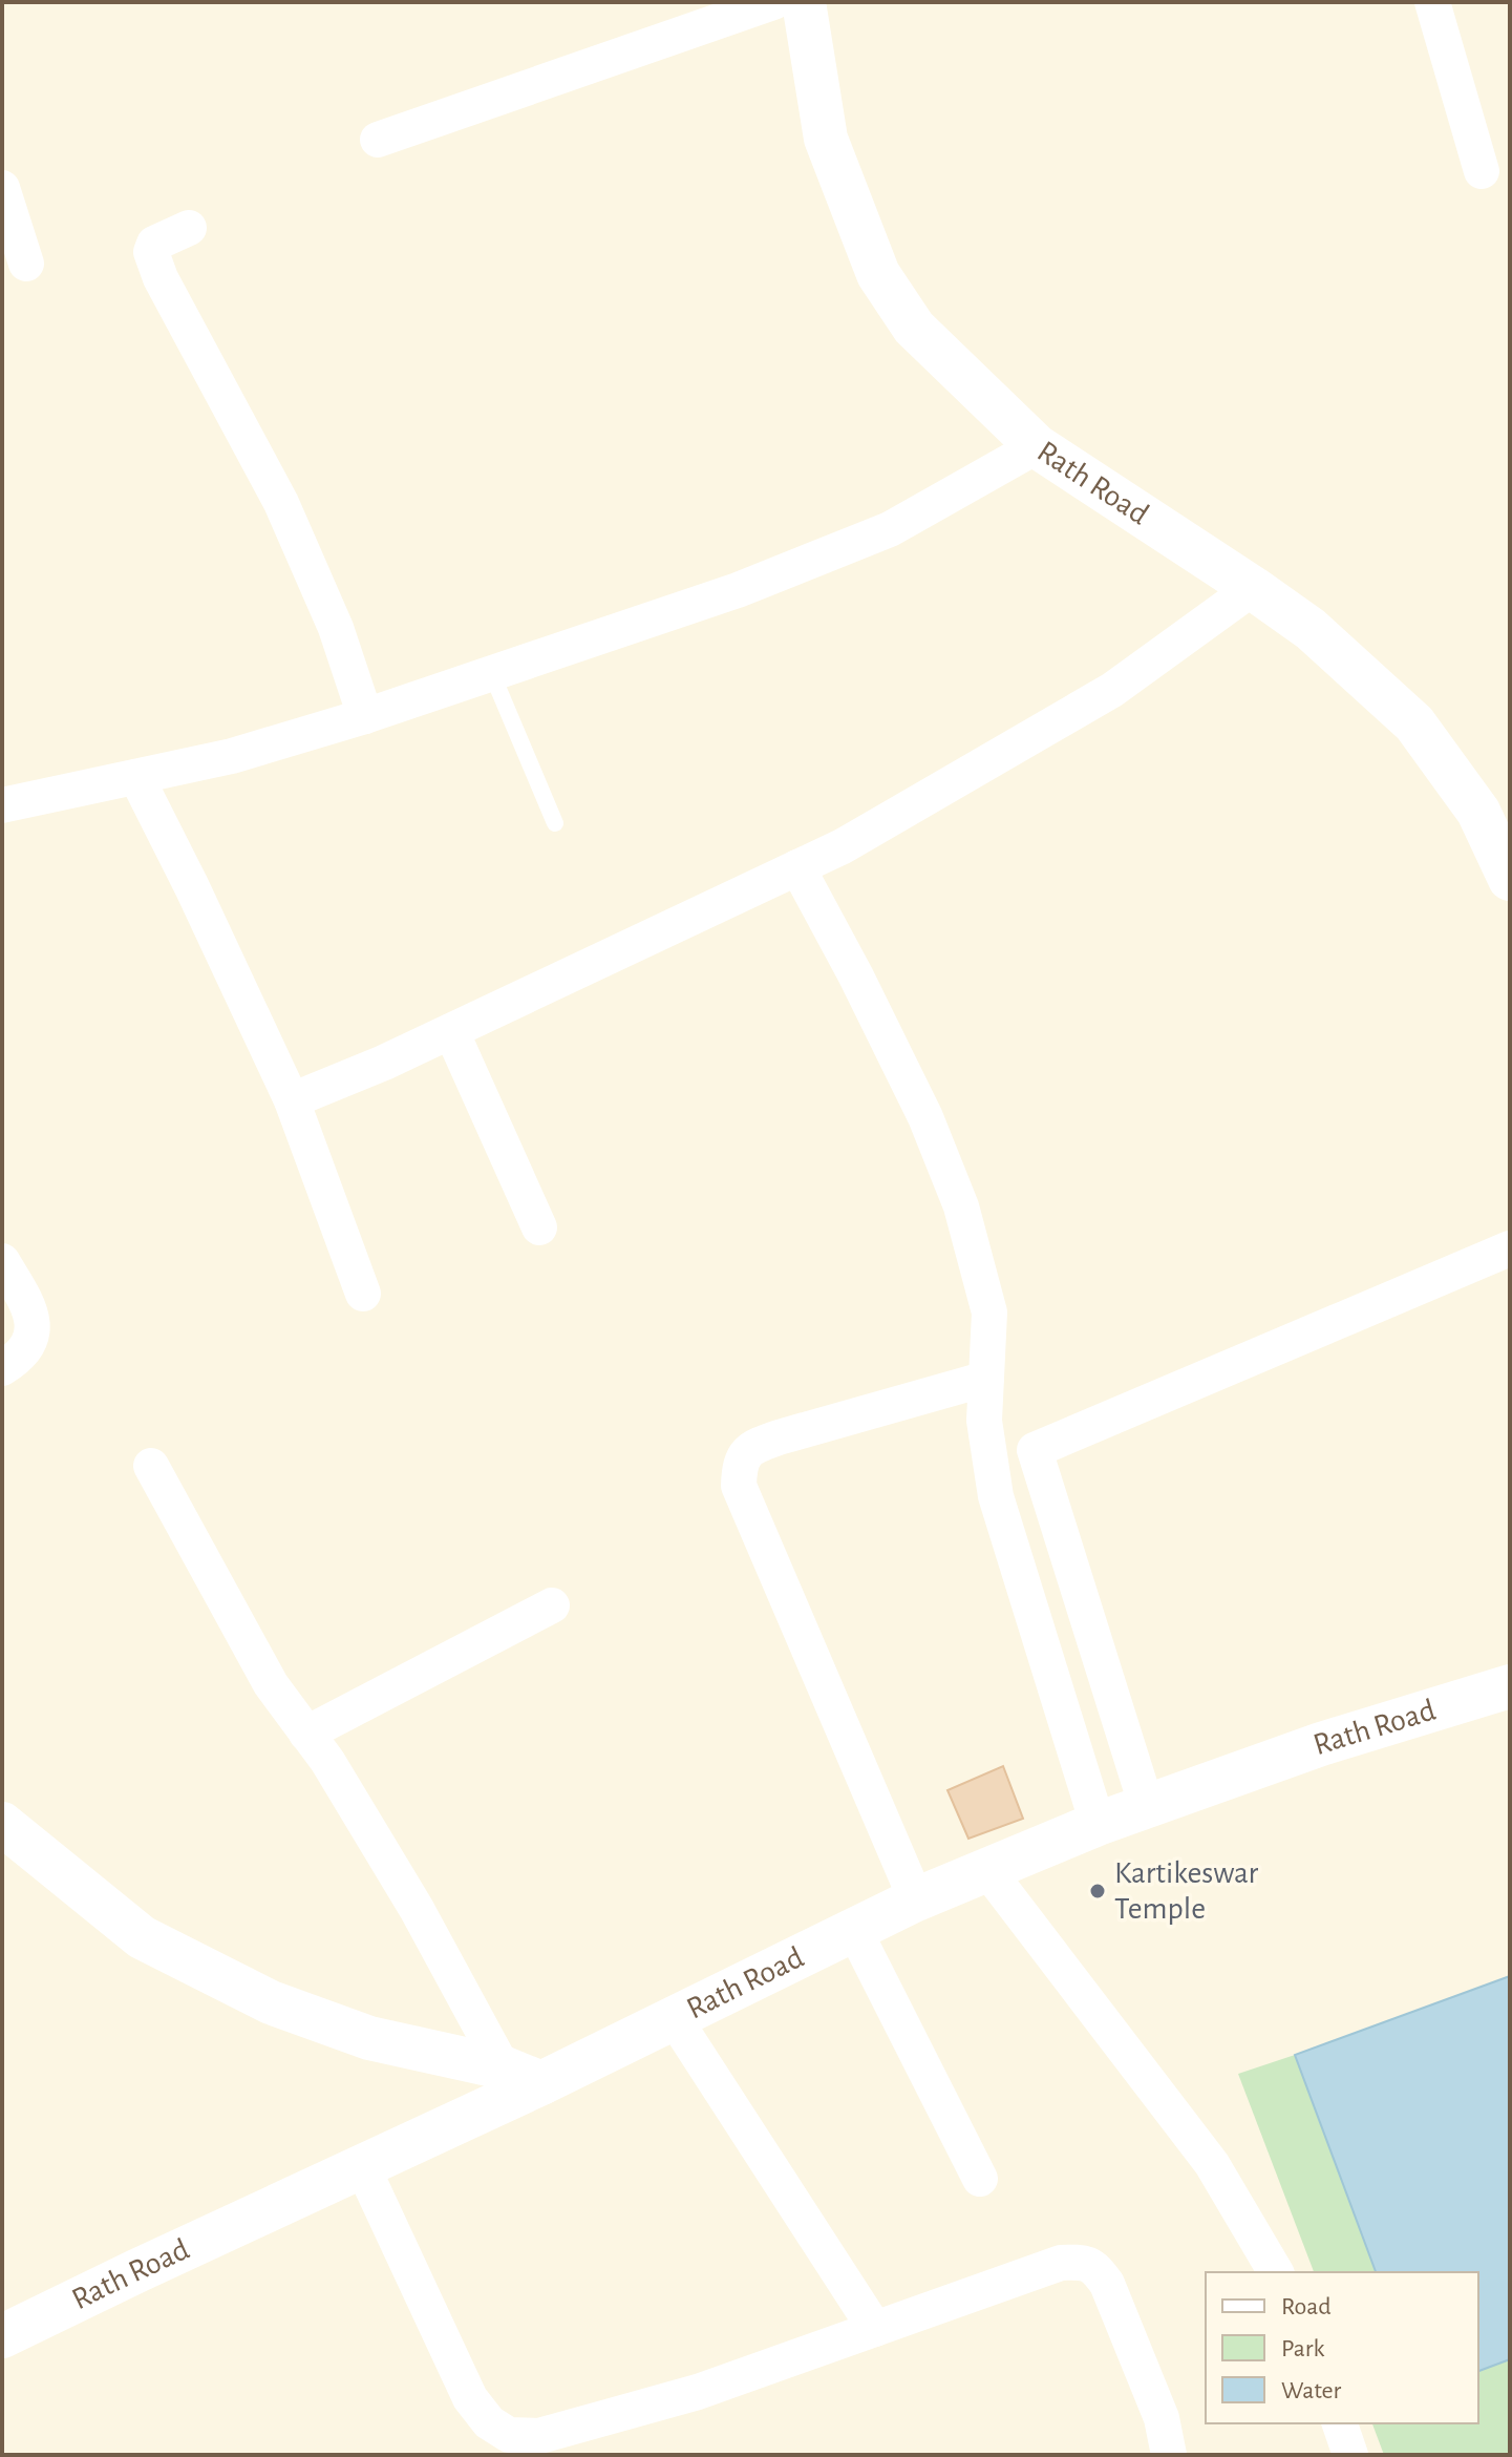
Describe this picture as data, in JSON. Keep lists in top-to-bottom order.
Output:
{
  "streets": {
    "street": ["Rath Road"]
  },
  "places": ["Kartikeswar Temple"],
  "legend": ["Road", "Park", "Water"]
}
